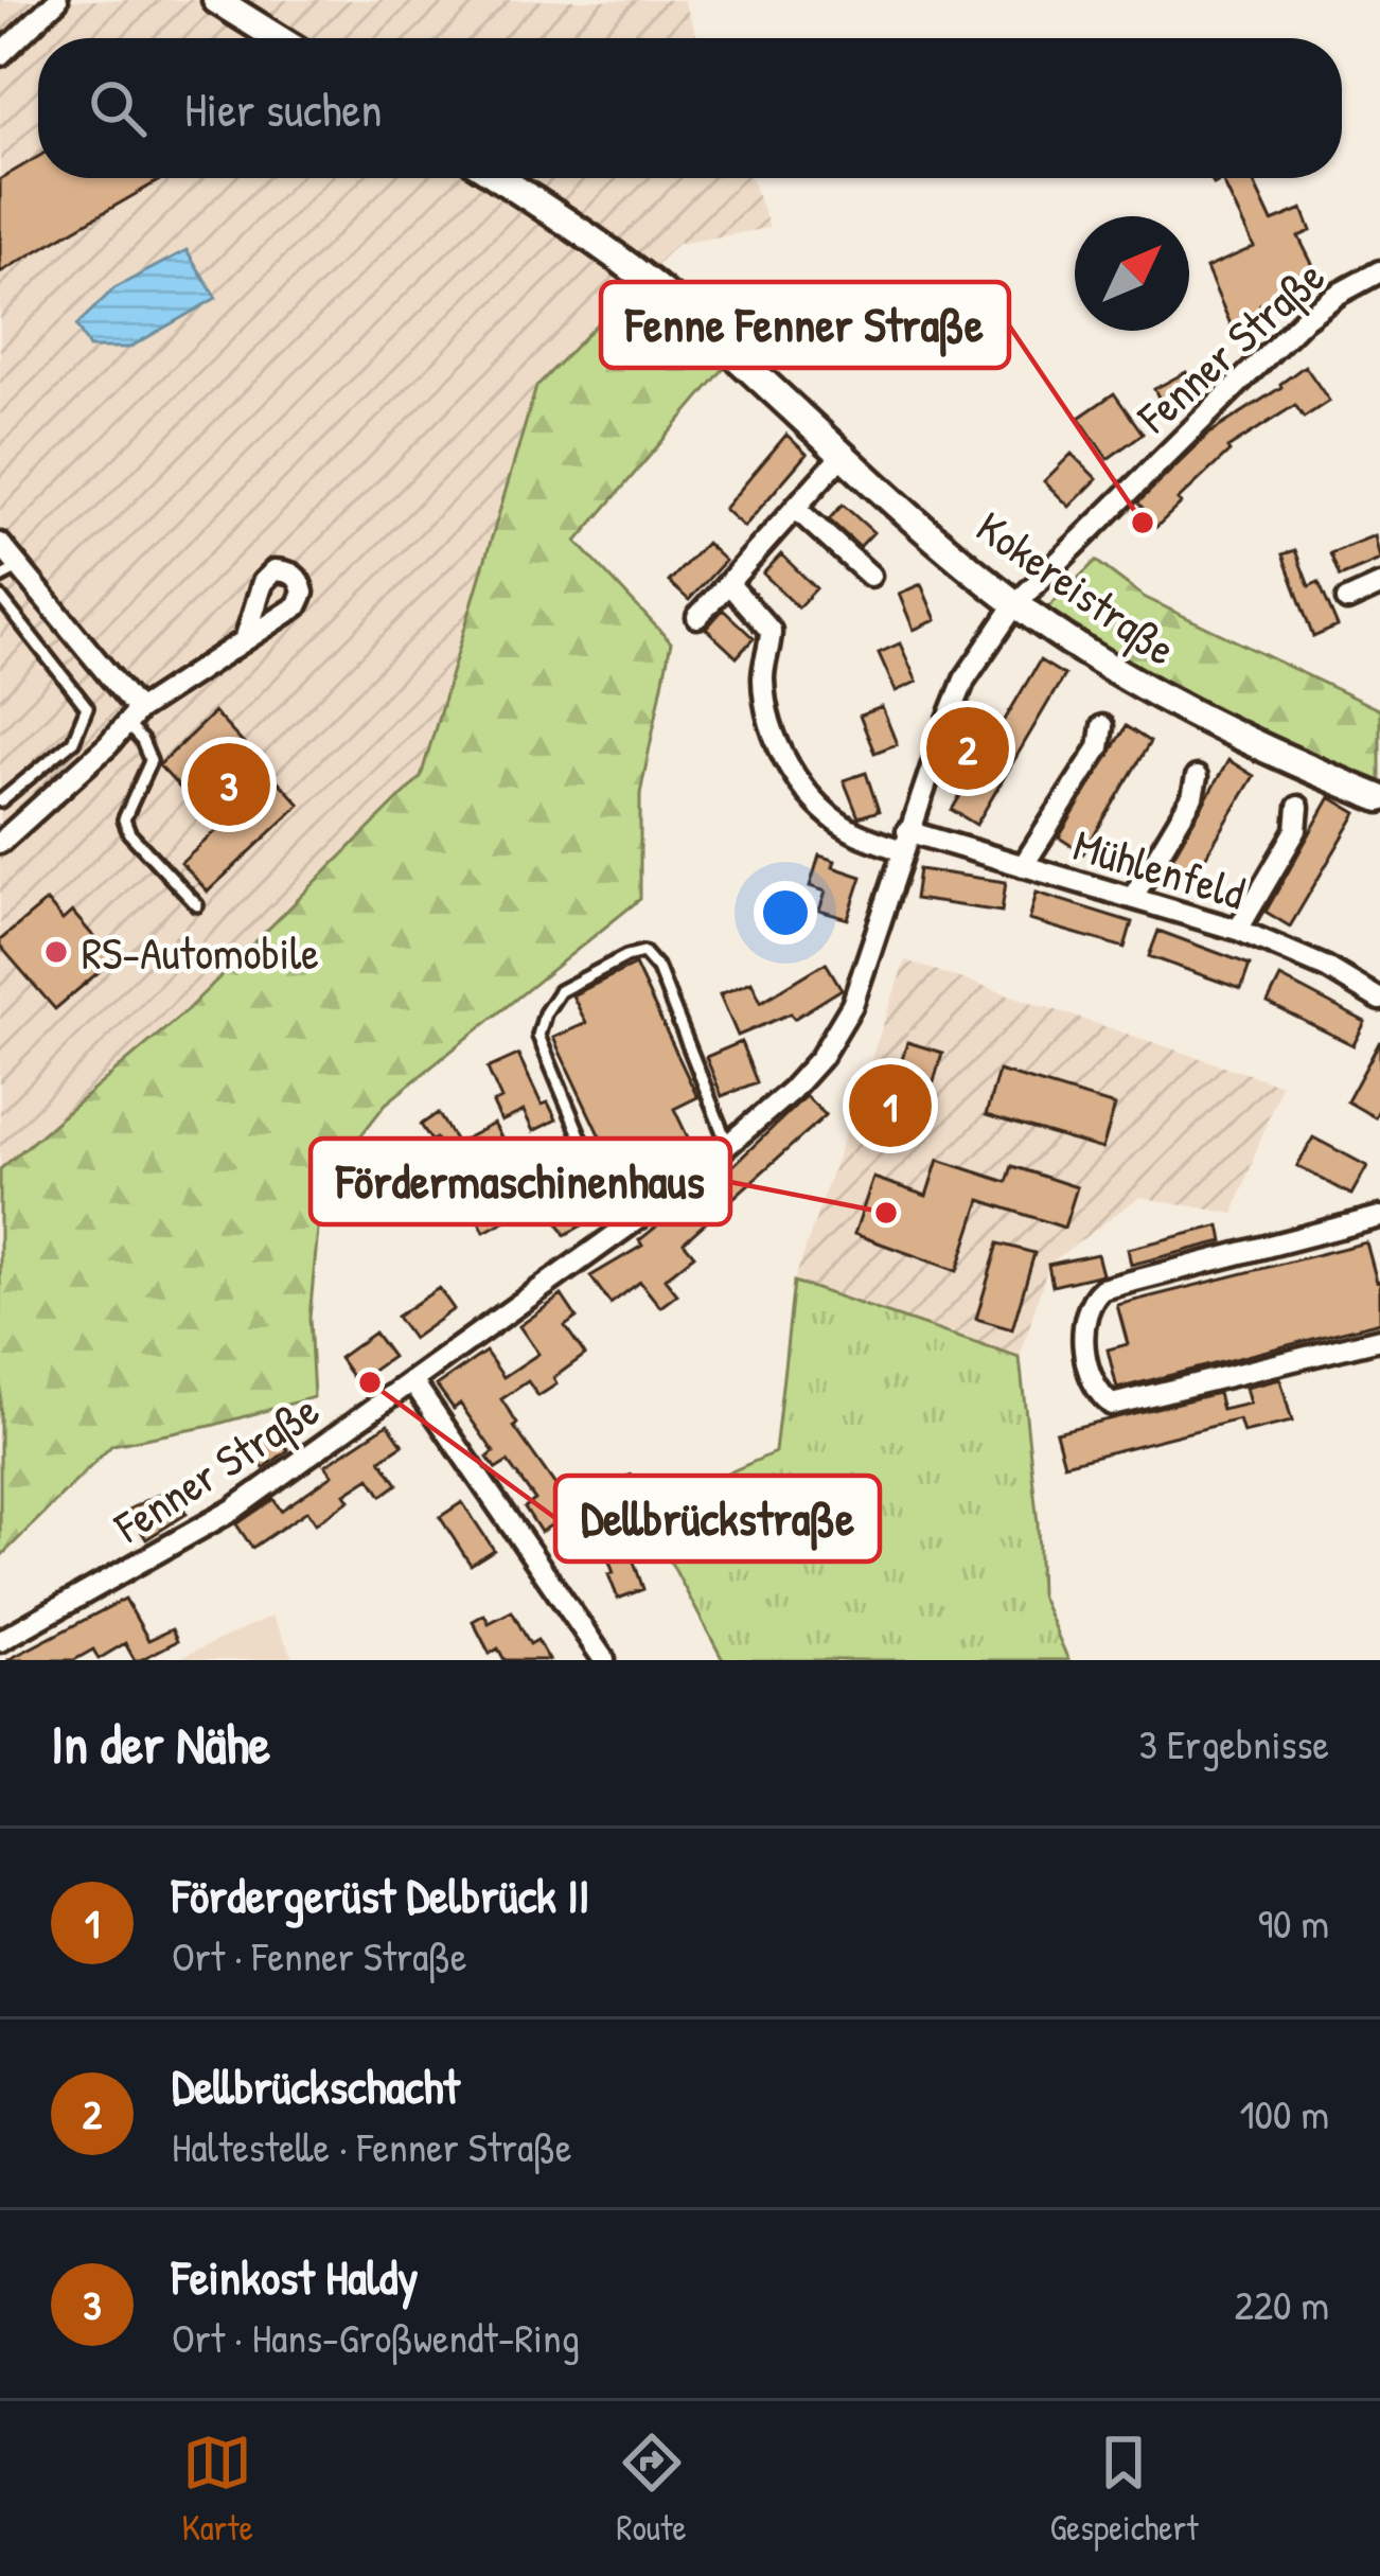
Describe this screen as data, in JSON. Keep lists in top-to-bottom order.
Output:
{
  "streets": {
    "main road": ["Kokereistraße"],
    "street": ["Fenner Straße", "Mühlenfeld"]
  },
  "crossings": [
    ["Fenner Straße", "Kokereistraße"],
    ["Fenner Straße", "Mühlenfeld"]
  ],
  "places": [
    "Fenne Fenner Straße",
    "RS-Automobile",
    "Fördermaschinenhaus",
    "Dellbrückstraße"
  ],
  "north": "top right",
  "page": {
    "search": "Hier suchen",
    "pins": ["2", "3", "1"],
    "heading": ["In der Nähe", "3 Ergebnisse"],
    "list": [
      {
        "mark": "1",
        "name": "Fördergerüst Delbrück II",
        "note": "Ort · Fenner Straße",
        "value": "90 m"
      },
      {
        "mark": "2",
        "name": "Dellbrückschacht",
        "note": "Haltestelle · Fenner Straße",
        "value": "100 m"
      },
      {
        "mark": "3",
        "name": "Feinkost Haldy",
        "note": "Ort · Hans-Großwendt-Ring",
        "value": "220 m"
      }
    ],
    "nav": ["Karte", "Route", "Gespeichert"]
  }
}
